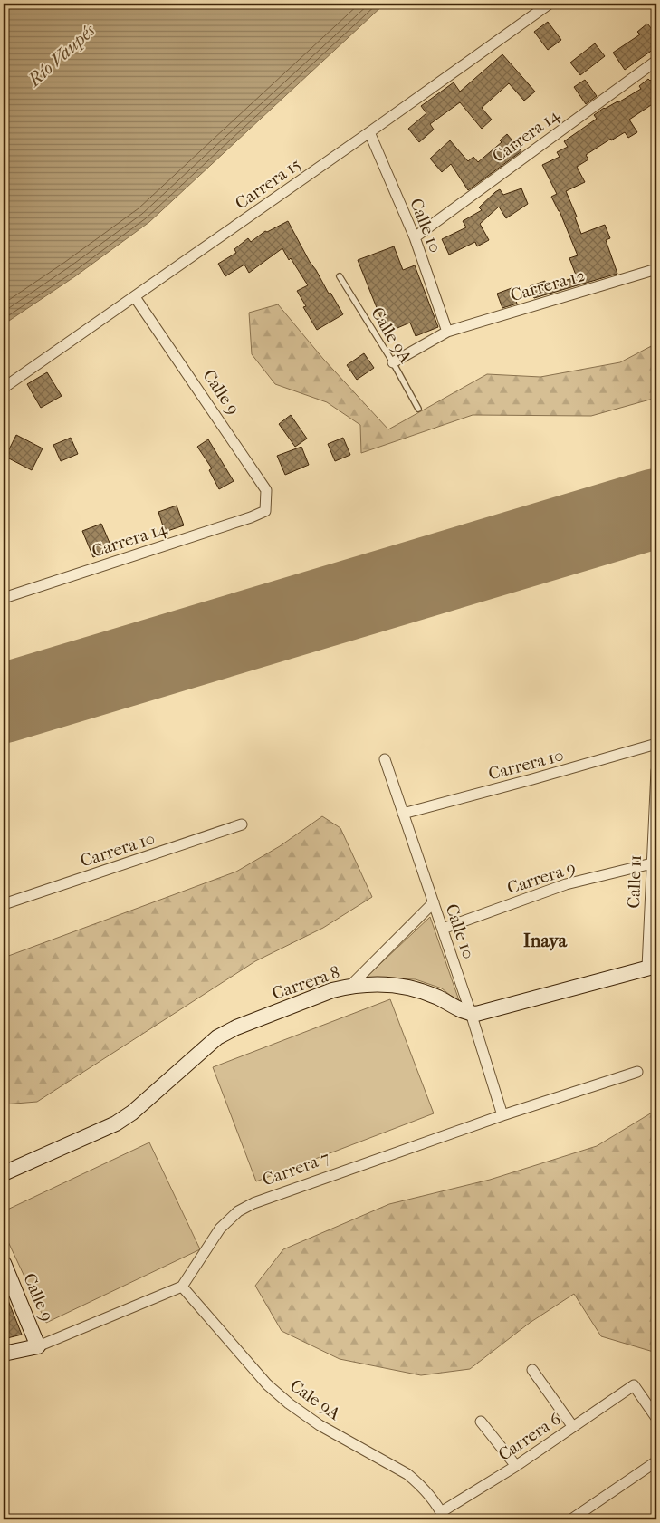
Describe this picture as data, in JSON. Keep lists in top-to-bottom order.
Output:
{
  "streets": {
    "street": [
      "Carrera 14",
      "Carrera 15",
      "Calle 10",
      "Carrera 12",
      "Calle 9",
      "Carrera 10",
      "Carrera 9",
      "Calle 11",
      "Carrera 8",
      "Carrera 7",
      "Cale 9A",
      "Carrera 6"
    ],
    "lane": ["Calle 9A"]
  },
  "crossings": [
    ["Carrera 14", "Calle 10"],
    ["Carrera 14", "Calle 9"],
    ["Carrera 15", "Calle 10"],
    ["Carrera 15", "Calle 9"],
    ["Calle 10", "Carrera 12"],
    ["Calle 10", "Carrera 10"],
    ["Calle 10", "Carrera 9"],
    ["Calle 10", "Carrera 8"],
    ["Calle 10", "Carrera 7"],
    ["Carrera 12", "Calle 9A"],
    ["Carrera 9", "Calle 11"],
    ["Carrera 7", "Cale 9A"],
    ["Cale 9A", "Carrera 6"]
  ],
  "districts": ["Inaya"],
  "water": ["Río Vaupés"]
}
